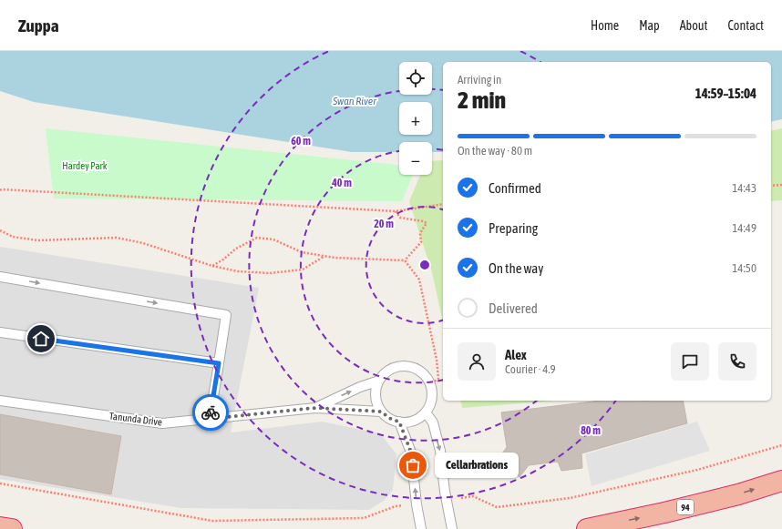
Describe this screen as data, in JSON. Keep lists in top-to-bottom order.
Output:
{
  "streets": {
    "highway": ["94"],
    "lane": ["Tanunda Drive"]
  },
  "water": ["Swan River"],
  "parks": ["Hardey Park"],
  "places": ["Cellarbrations"],
  "page": {
    "header": "Zuppa",
    "nav": [
      "Home",
      "Map",
      "About",
      "Contact"
    ],
    "map_buttons": ["+", "−"],
    "heading": ["2 min", "Arriving in", "14:59–15:04"],
    "panel": ["Alex", "Courier · 4.9"],
    "bar": "On the way · 80 m",
    "list": [
      ["Confirmed", "14:43"],
      ["Preparing", "14:49"],
      ["On the way", "14:50"],
      "Delivered"
    ],
    "bubble": "Cellarbrations"
  },
  "rings": [
    "60 m",
    "40 m",
    "20 m",
    "80 m"
  ]
}
